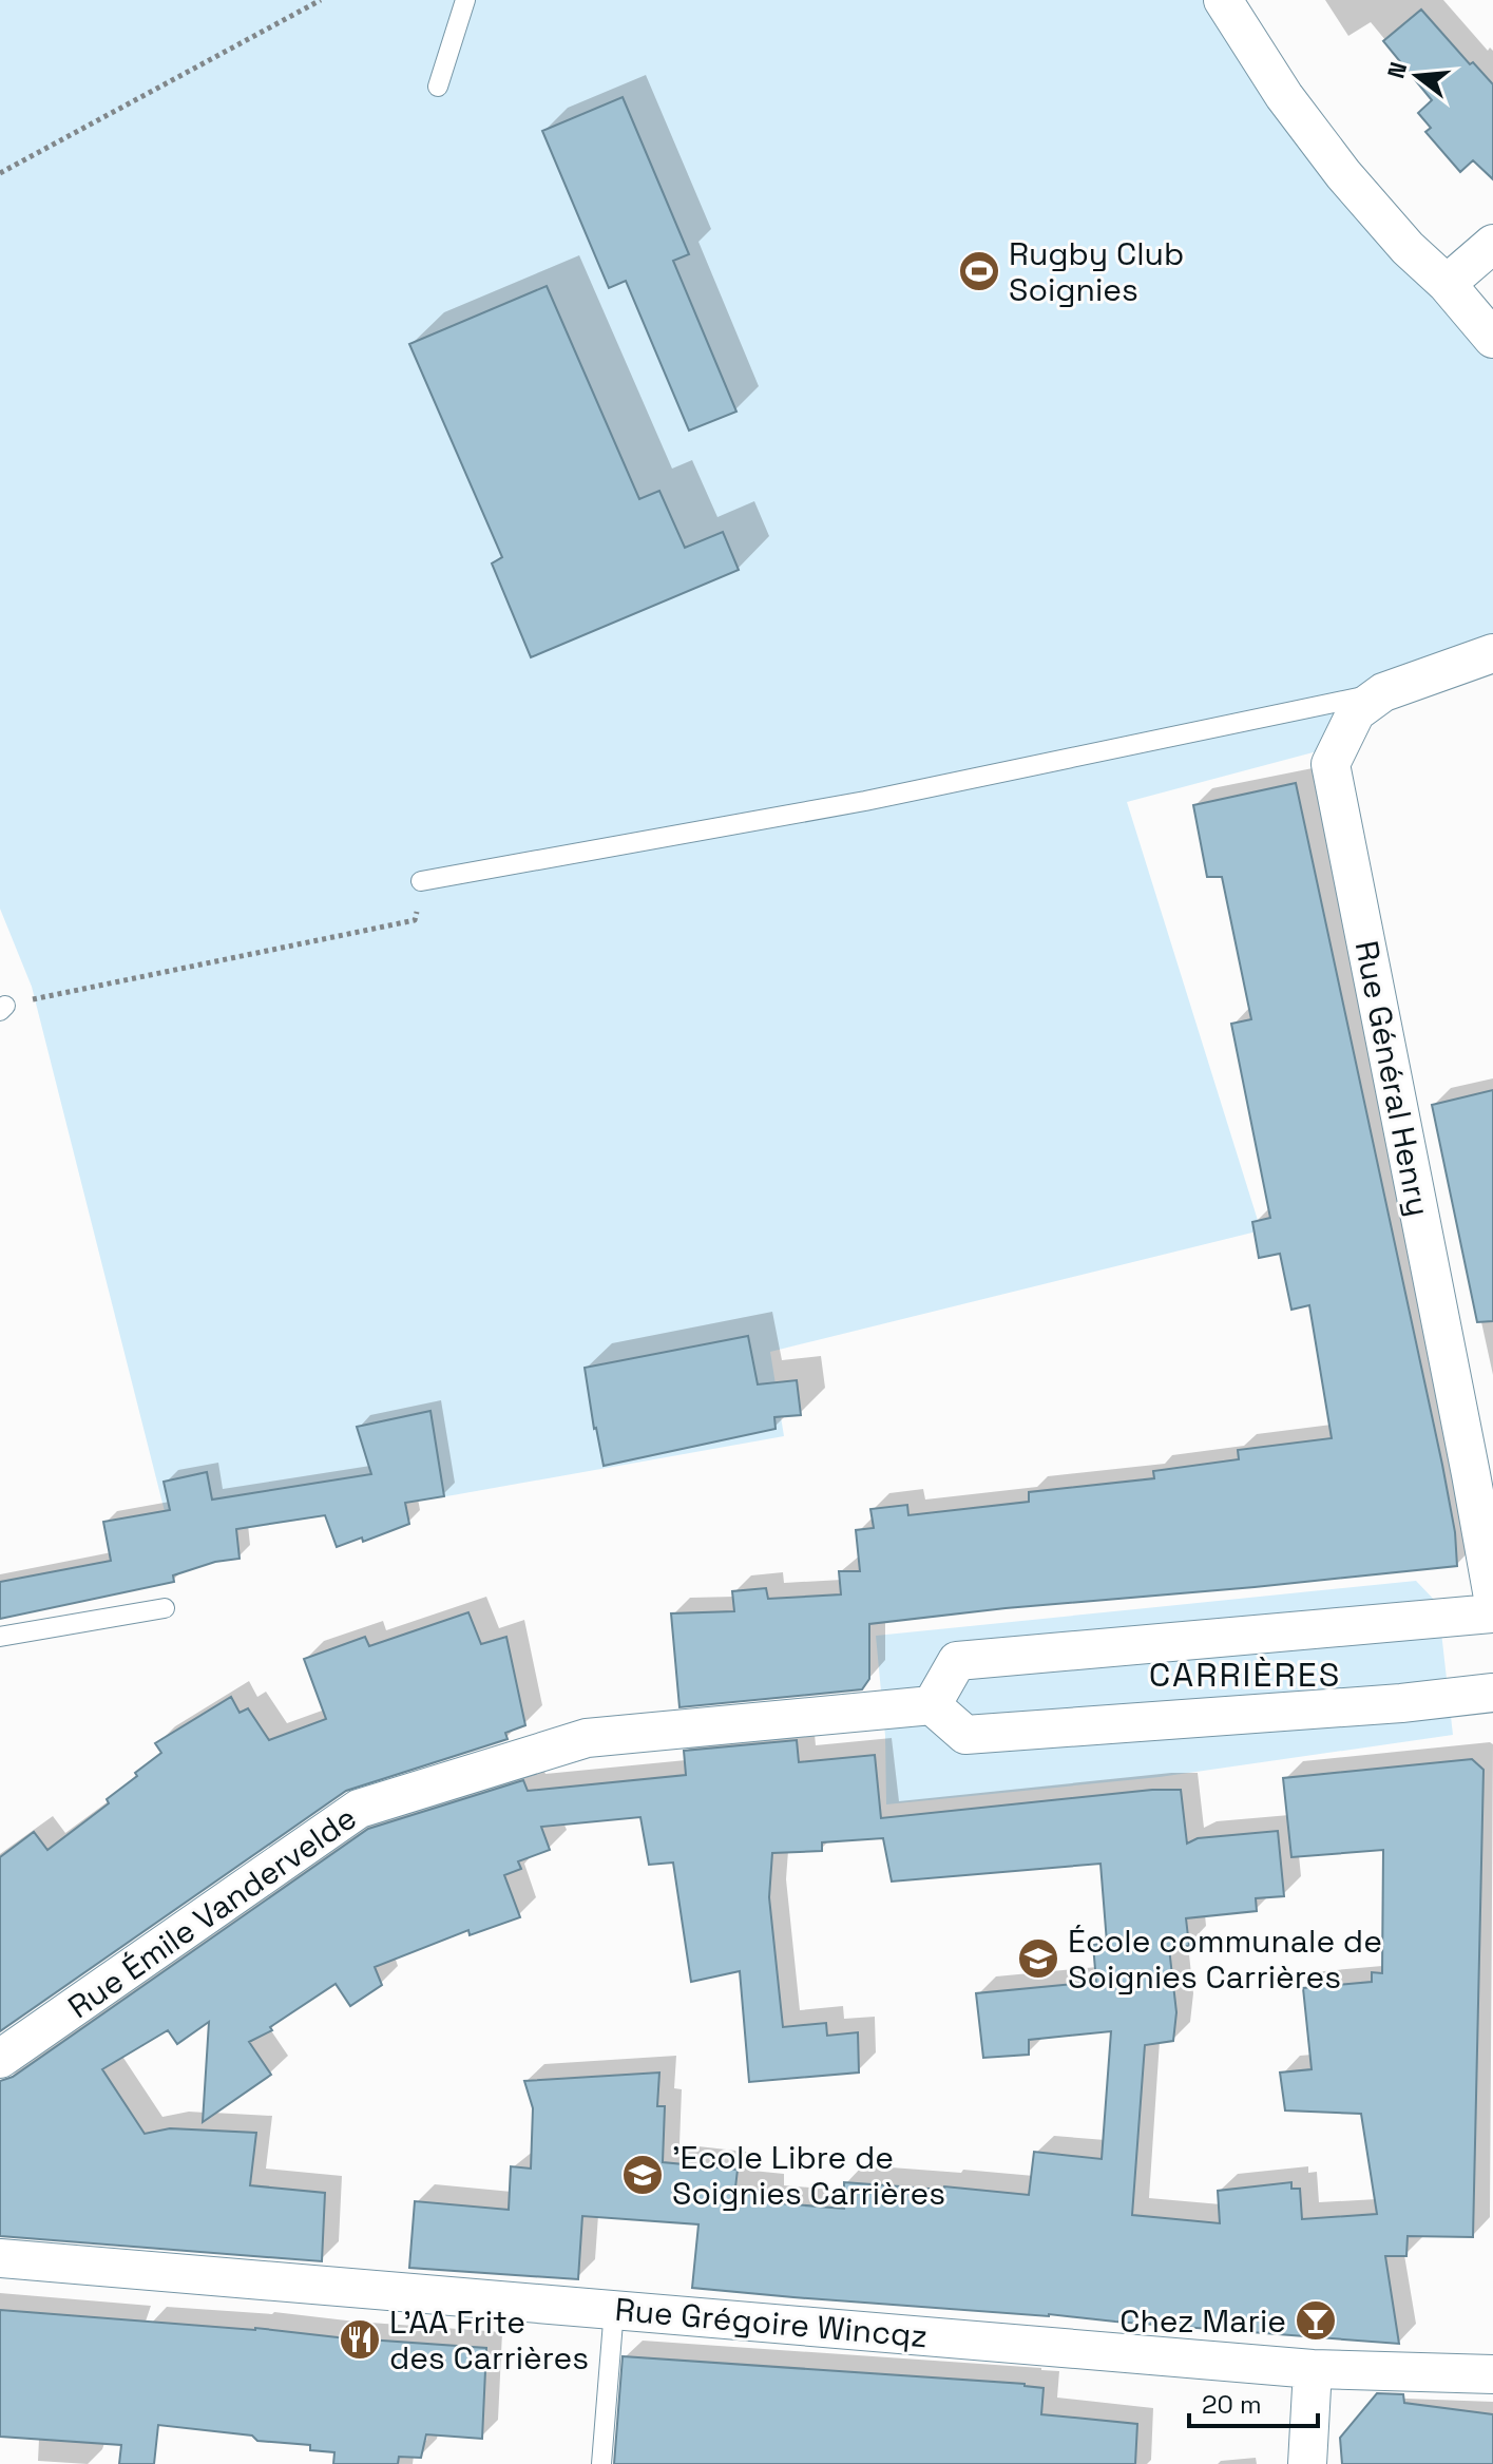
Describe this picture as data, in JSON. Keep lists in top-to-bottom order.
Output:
{
  "streets": {
    "street": ["Rue Général Henry", "Rue Émile Vandervelde", "Rue Grégoire Wincqz"]
  },
  "districts": ["CARRIÈRES"],
  "places": {
    "sports": ["Rugby Club Soignies"],
    "school or university": ["École communale de Soignies Carrières", "'Ecole Libre de Soignies Carrières"],
    "bar": ["Chez Marie"],
    "restaurant": ["L'AA Frite des Carrières"]
  },
  "scale_bar": "20 m",
  "north": "left"
}
